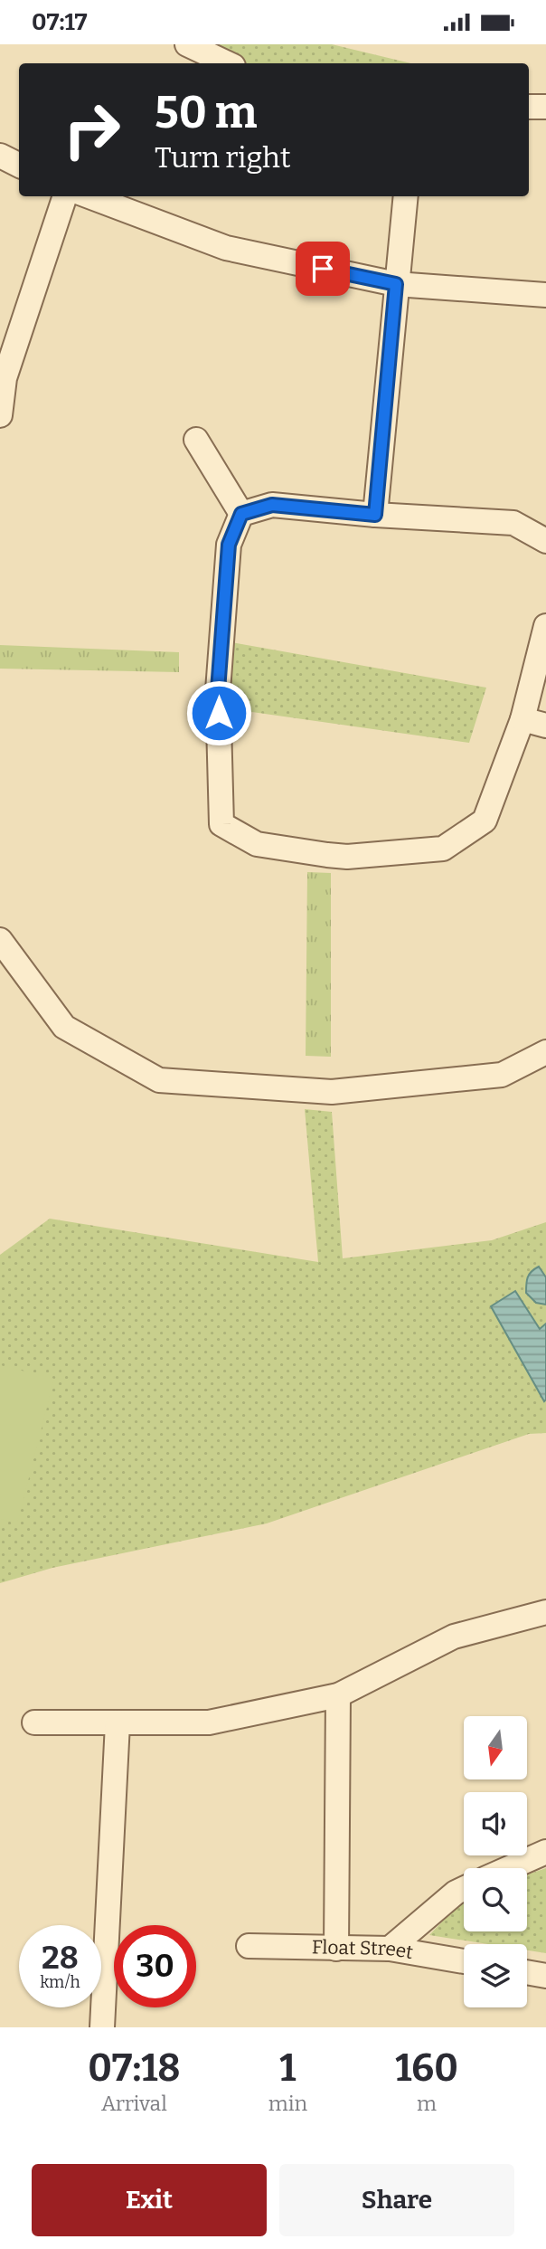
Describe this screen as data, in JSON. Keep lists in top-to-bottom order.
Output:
{
  "streets": {
    "street": ["Float Street"]
  },
  "north": "bottom",
  "page": {
    "status": "07:17",
    "turn": ["50 m", "Turn right"],
    "speed": "28 km/h",
    "limit": "30",
    "eta": [
      "07:18",
      "Arrival",
      "1",
      "min",
      "160",
      "m"
    ],
    "buttons": ["Exit", "Share"]
  }
}
